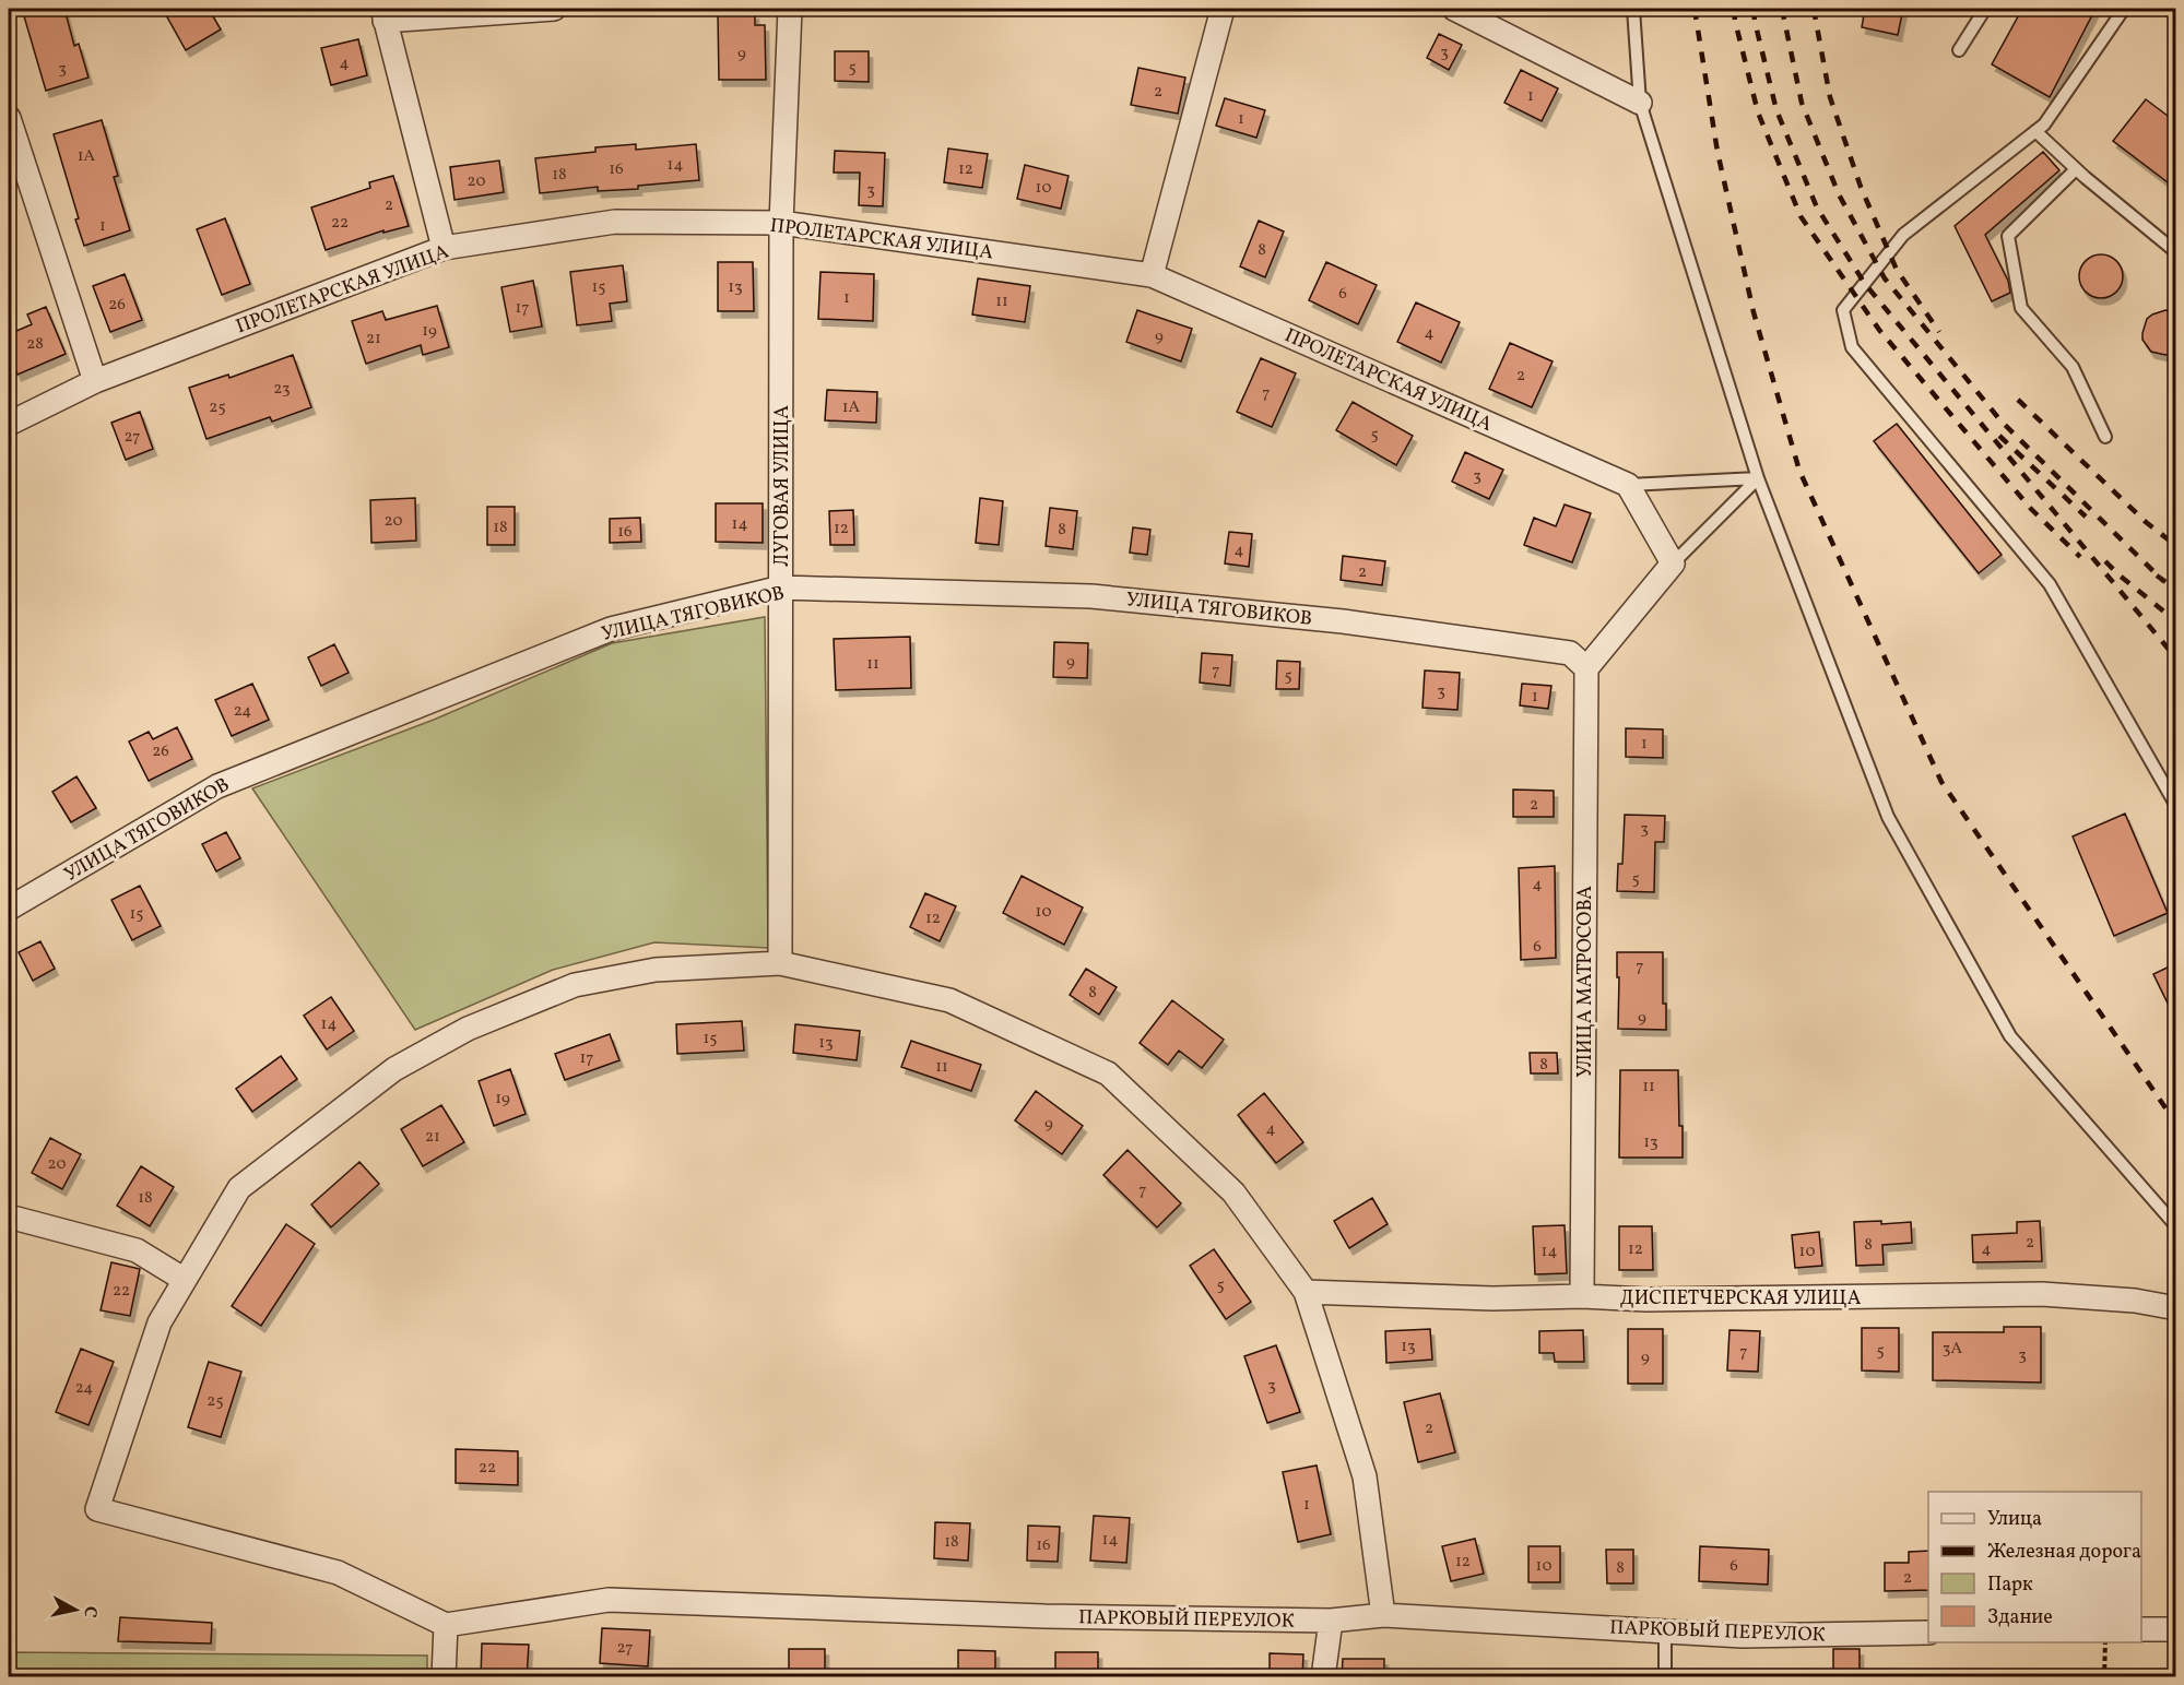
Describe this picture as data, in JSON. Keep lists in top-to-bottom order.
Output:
{
  "streets": {
    "street": [
      "ПРОЛЕТАРСКАЯ УЛИЦА",
      "ЛУГОВАЯ УЛИЦА",
      "УЛИЦА ТЯГОВИКОВ",
      "УЛИЦА МАТРОСОВА",
      "ДИСПЕТЧЕРСКАЯ УЛИЦА",
      "ПАРКОВЫЙ ПЕРЕУЛОК"
    ]
  },
  "crossings": [
    ["ПРОЛЕТАРСКАЯ УЛИЦА", "ЛУГОВАЯ УЛИЦА"],
    ["ЛУГОВАЯ УЛИЦА", "УЛИЦА ТЯГОВИКОВ"],
    ["УЛИЦА ТЯГОВИКОВ", "УЛИЦА МАТРОСОВА"],
    ["УЛИЦА МАТРОСОВА", "ДИСПЕТЧЕРСКАЯ УЛИЦА"]
  ],
  "house_numbers": [
    "3",
    "9",
    "4",
    "5",
    "3",
    "2",
    "1",
    "1",
    "1А",
    "14",
    "16",
    "12",
    "18",
    "20",
    "10",
    "3",
    "2",
    "22",
    "1",
    "8",
    "15",
    "13",
    "6",
    "1",
    "11",
    "26",
    "17",
    "19",
    "4",
    "9",
    "21",
    "28",
    "2",
    "23",
    "7",
    "25",
    "1А",
    "5",
    "27",
    "3",
    "20",
    "14",
    "18",
    "12",
    "8",
    "16",
    "4",
    "2",
    "9",
    "11",
    "7",
    "5",
    "3",
    "1",
    "24",
    "1",
    "26",
    "2",
    "3",
    "5",
    "4",
    "10",
    "15",
    "12",
    "6",
    "7",
    "8",
    "9",
    "14",
    "15",
    "13",
    "17",
    "8",
    "11",
    "11",
    "19",
    "9",
    "4",
    "21",
    "13",
    "20",
    "7",
    "18",
    "2",
    "8",
    "12",
    "4",
    "14",
    "10",
    "5",
    "22",
    "13",
    "3А",
    "5",
    "7",
    "3",
    "9",
    "3",
    "24",
    "25",
    "2",
    "22",
    "1",
    "14",
    "18",
    "16",
    "12",
    "10",
    "6",
    "8",
    "2",
    "27"
  ],
  "legend": [
    "Улица",
    "Железная дорога",
    "Парк",
    "Здание"
  ],
  "north": "right"
}
